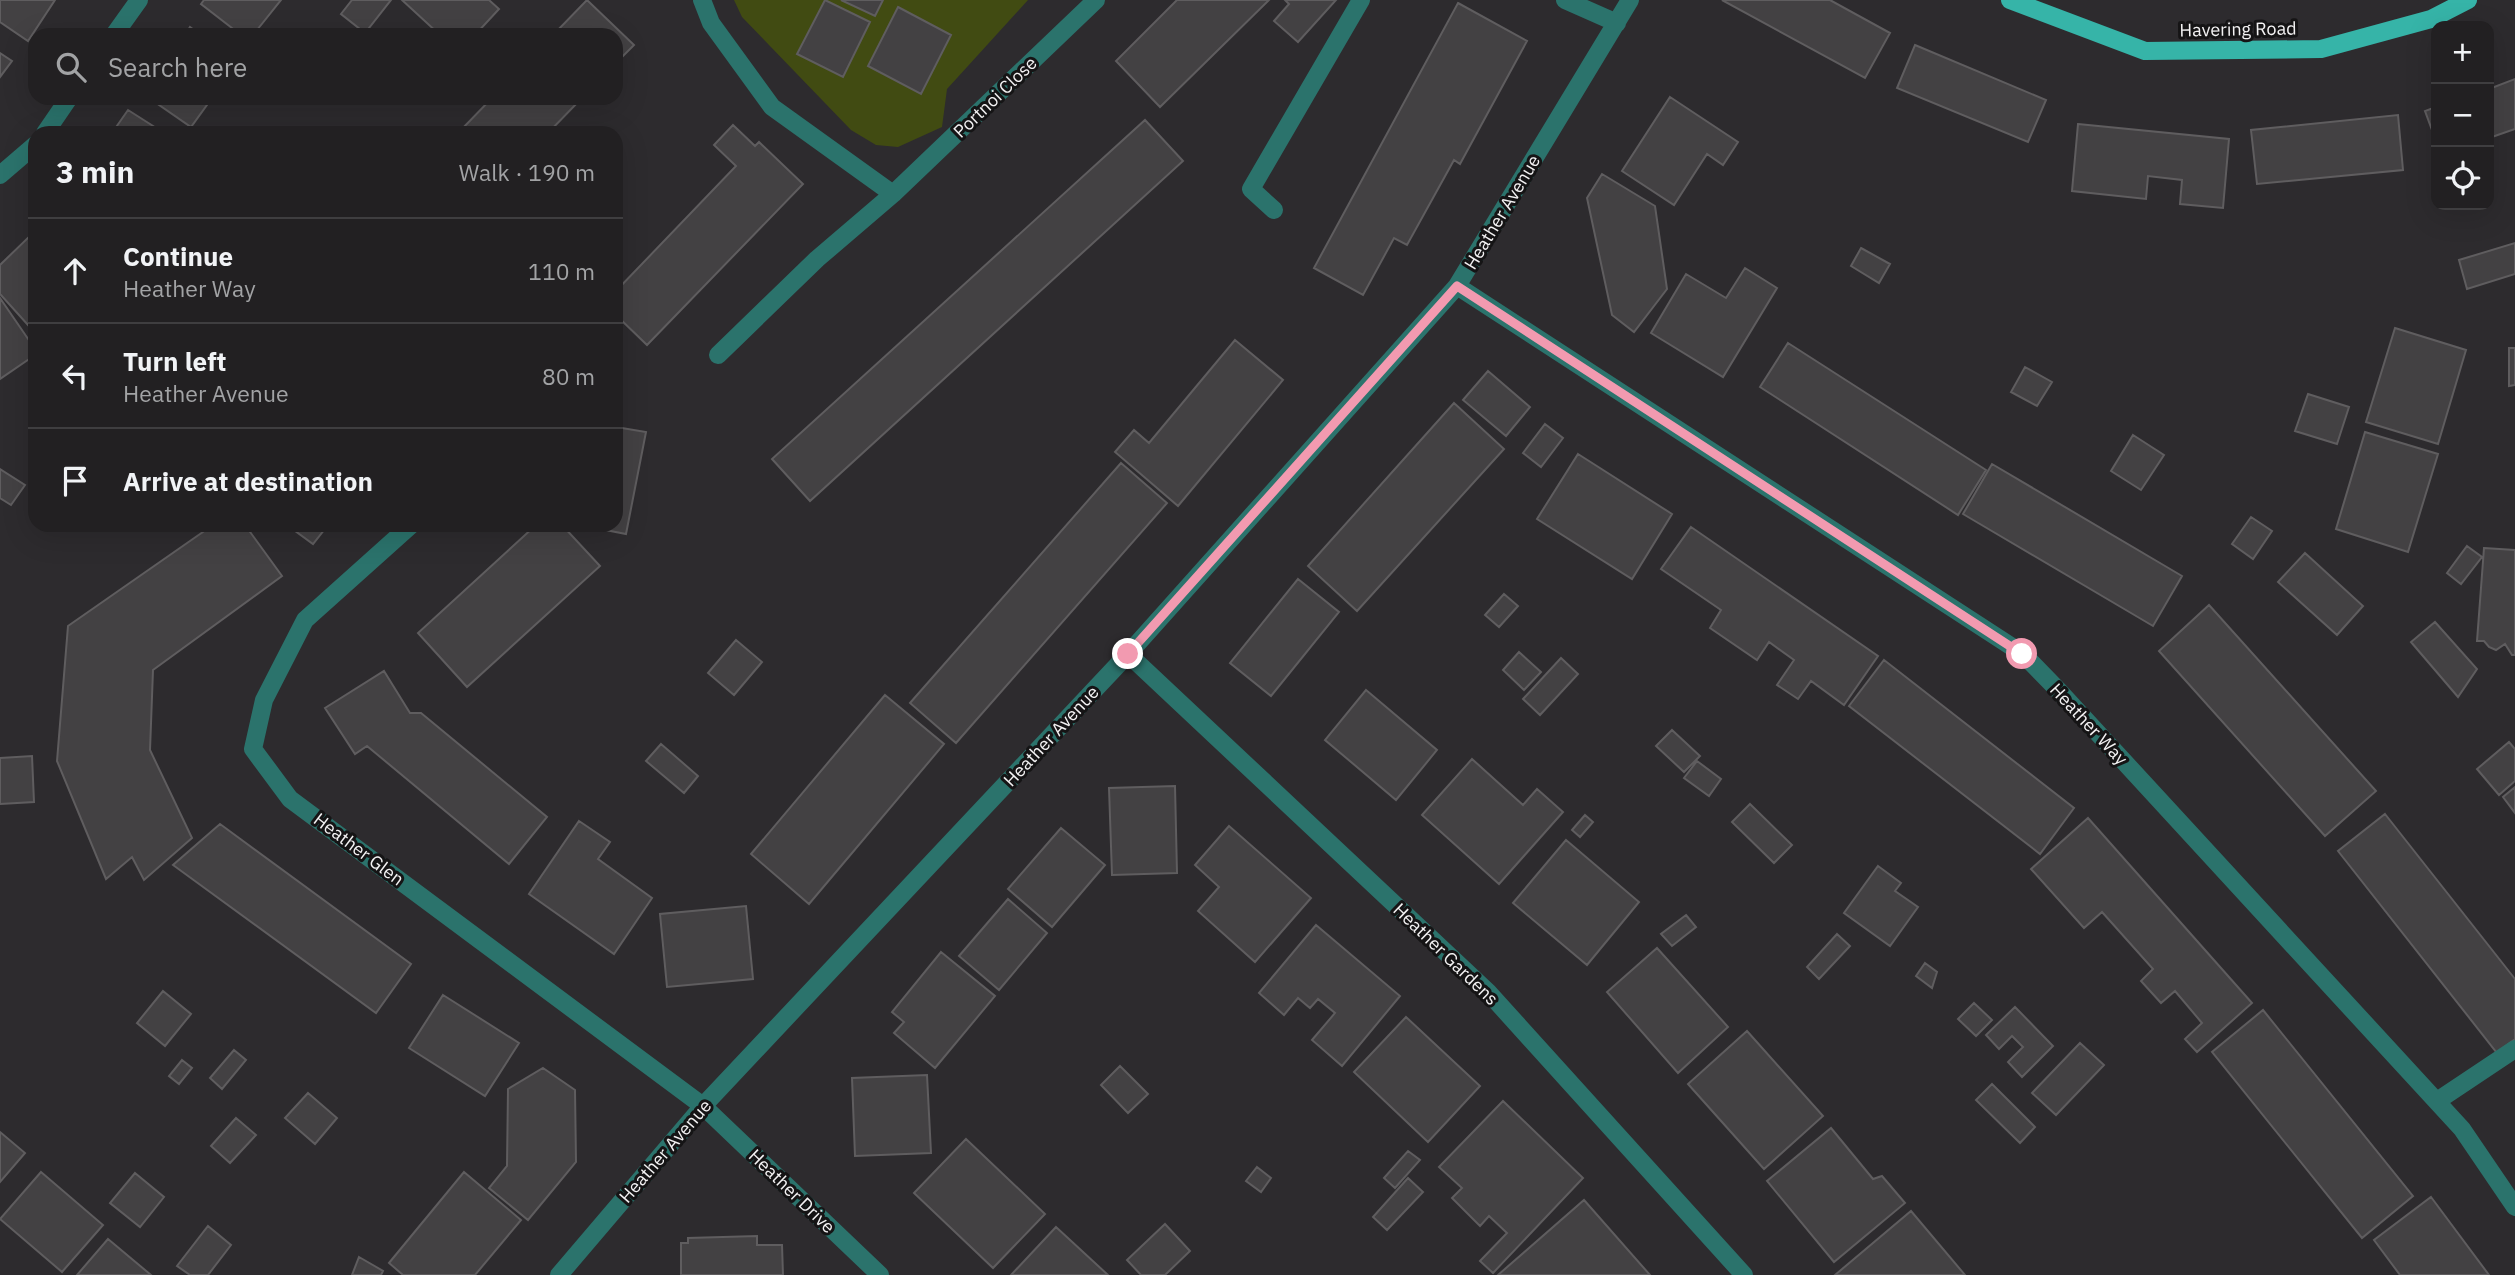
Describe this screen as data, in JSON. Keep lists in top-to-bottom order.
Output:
{
  "streets": {
    "main road": ["Havering Road"],
    "street": [
      "Portnoi Close",
      "Heather Avenue",
      "Heather Way",
      "Heather Glen",
      "Heather Gardens",
      "Heather Drive"
    ]
  },
  "crossings": [
    ["Heather Avenue", "Heather Way"],
    ["Heather Avenue", "Heather Glen"],
    ["Heather Avenue", "Heather Gardens"],
    ["Heather Avenue", "Heather Drive"],
    ["Heather Glen", "Heather Drive"]
  ],
  "page": {
    "map_buttons": ["+", "−"],
    "search": "Search here",
    "heading": ["3 min", "Walk · 190 m"],
    "list": [
      ["Continue", "Heather Way", "110 m"],
      ["Turn left", "Heather Avenue", "80 m"],
      "Arrive at destination"
    ]
  }
}
